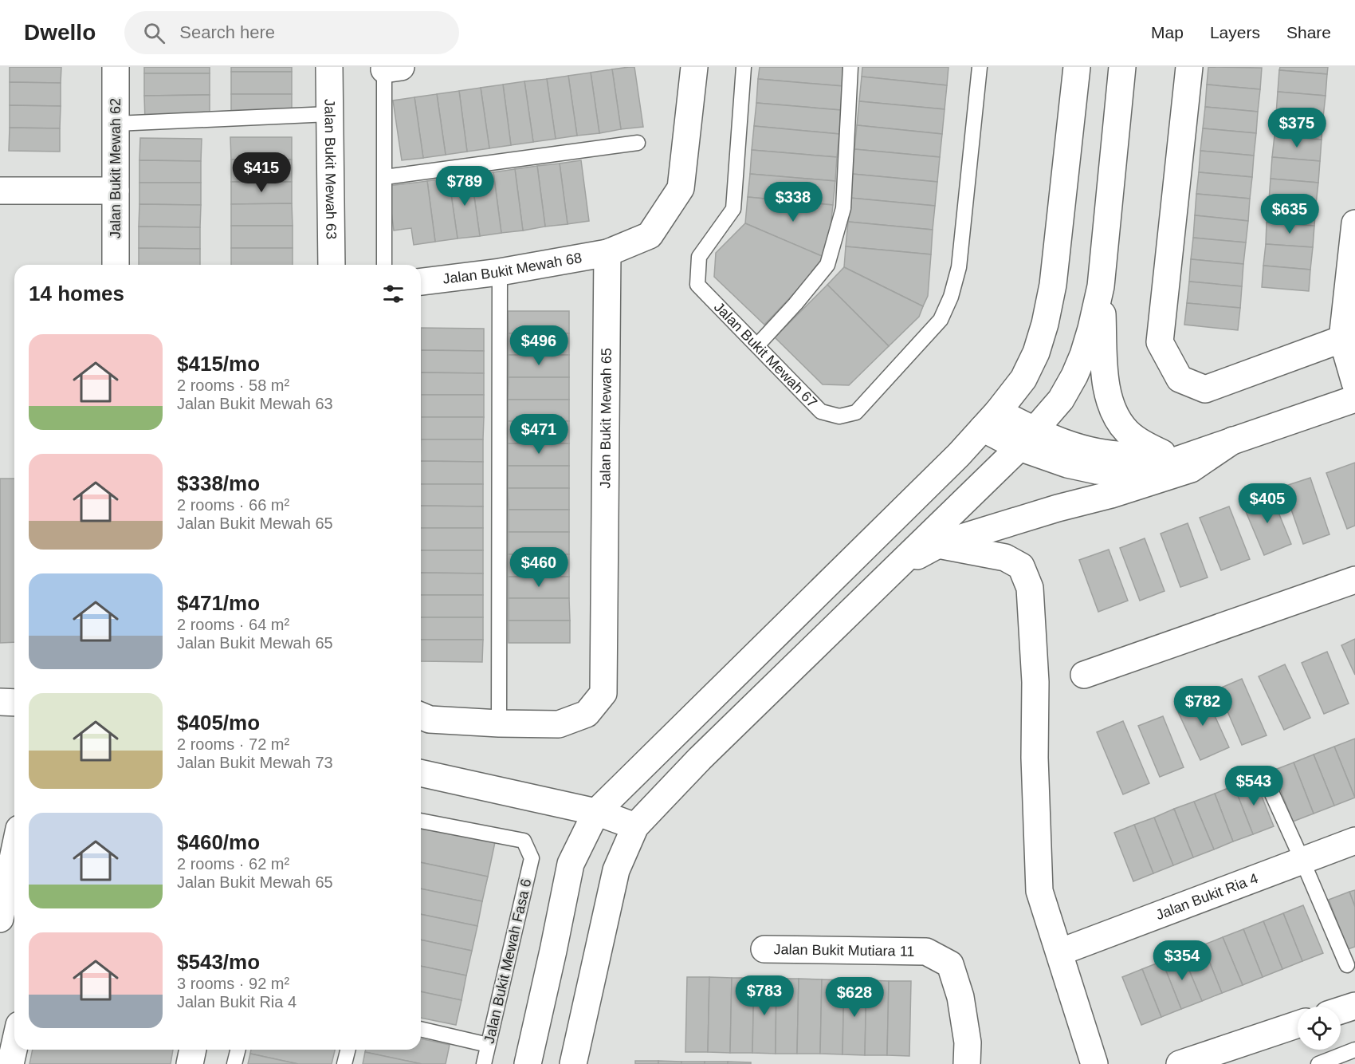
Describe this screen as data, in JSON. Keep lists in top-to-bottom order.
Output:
{
  "streets": {
    "street": [
      "Jalan Bukit Mewah 62",
      "Jalan Bukit Mewah 63",
      "Jalan Bukit Mewah 68",
      "Jalan Bukit Mewah 65",
      "Jalan Bukit Ria 4",
      "Jalan Bukit Mutiara 11"
    ],
    "lane": ["Jalan Bukit Mewah 67", "Jalan Bukit Mewah Fasa 6"]
  },
  "crossings": [
    ["Jalan Bukit Mewah 68", "Jalan Bukit Mewah 65"]
  ],
  "page": {
    "header": "Dwello",
    "search": "Search here",
    "nav": ["Map", "Layers", "Share"],
    "price": [
      "$375",
      "$415",
      "$789",
      "$338",
      "$635",
      "$496",
      "$471",
      "$405",
      "$460",
      "$782",
      "$543",
      "$354",
      "$783",
      "$628"
    ],
    "heading": "14 homes",
    "list": [
      {
        "name": "$415/mo",
        "note": "2 rooms · 58 m² · Jalan Bukit Mewah 63"
      },
      {
        "name": "$338/mo",
        "note": "2 rooms · 66 m² · Jalan Bukit Mewah 65"
      },
      {
        "name": "$471/mo",
        "note": "2 rooms · 64 m² · Jalan Bukit Mewah 65"
      },
      {
        "name": "$405/mo",
        "note": "2 rooms · 72 m² · Jalan Bukit Mewah 73"
      },
      {
        "name": "$460/mo",
        "note": "2 rooms · 62 m² · Jalan Bukit Mewah 65"
      },
      {
        "name": "$543/mo",
        "note": "3 rooms · 92 m² · Jalan Bukit Ria 4"
      }
    ]
  }
}
